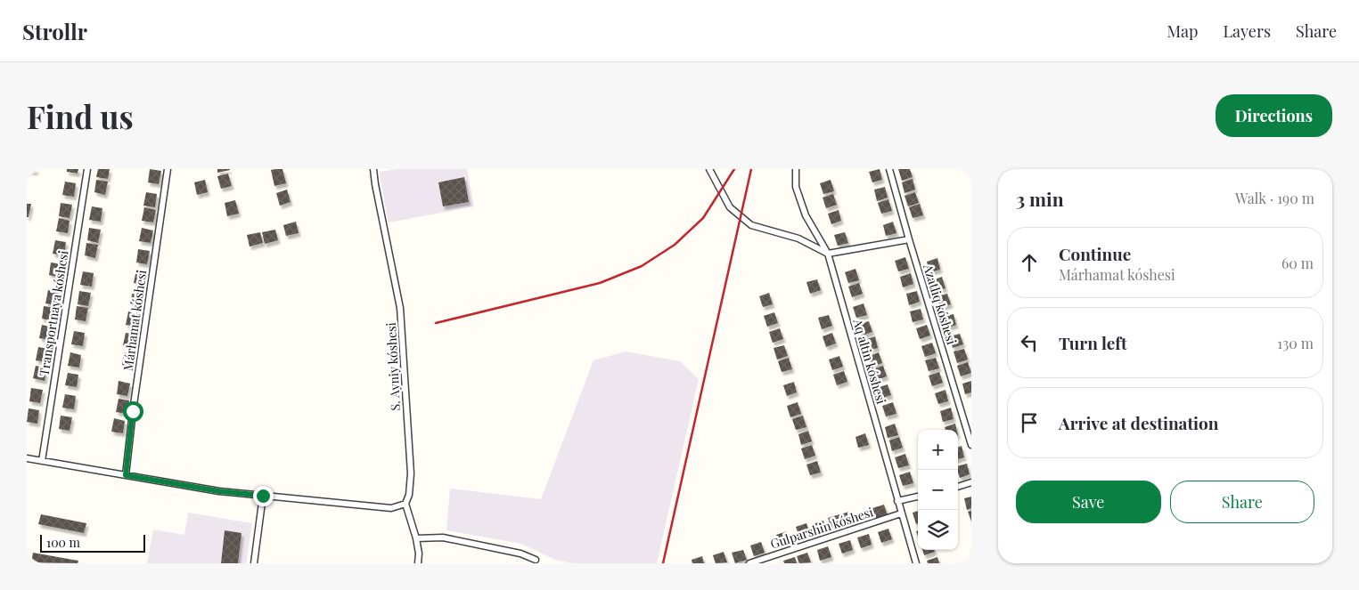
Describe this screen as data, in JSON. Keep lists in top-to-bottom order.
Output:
{
  "streets": {
    "street": [
      "Azatliq kóshesi",
      "Transportnaya kóshesi",
      "Márhamat kóshesi",
      "Aq altin kóshesi",
      "S. Ayniy kóshesi",
      "Gulparshin kóshesi"
    ]
  },
  "crossings": [
    ["Aq altin kóshesi", "Gulparshin kóshesi"]
  ],
  "scale_bar": "100 m",
  "page": {
    "header": "Strollr",
    "nav": ["Map", "Layers", "Share"],
    "buttons": [
      "Directions",
      ["Save", "Share"]
    ],
    "title": "Find us",
    "heading": ["3 min", "Walk · 190 m"],
    "list": [
      ["Continue", "Márhamat kóshesi", "60 m"],
      ["Turn left", "130 m"],
      "Arrive at destination"
    ],
    "map_buttons": ["+", "−"],
    "scale": "100 m"
  }
}
